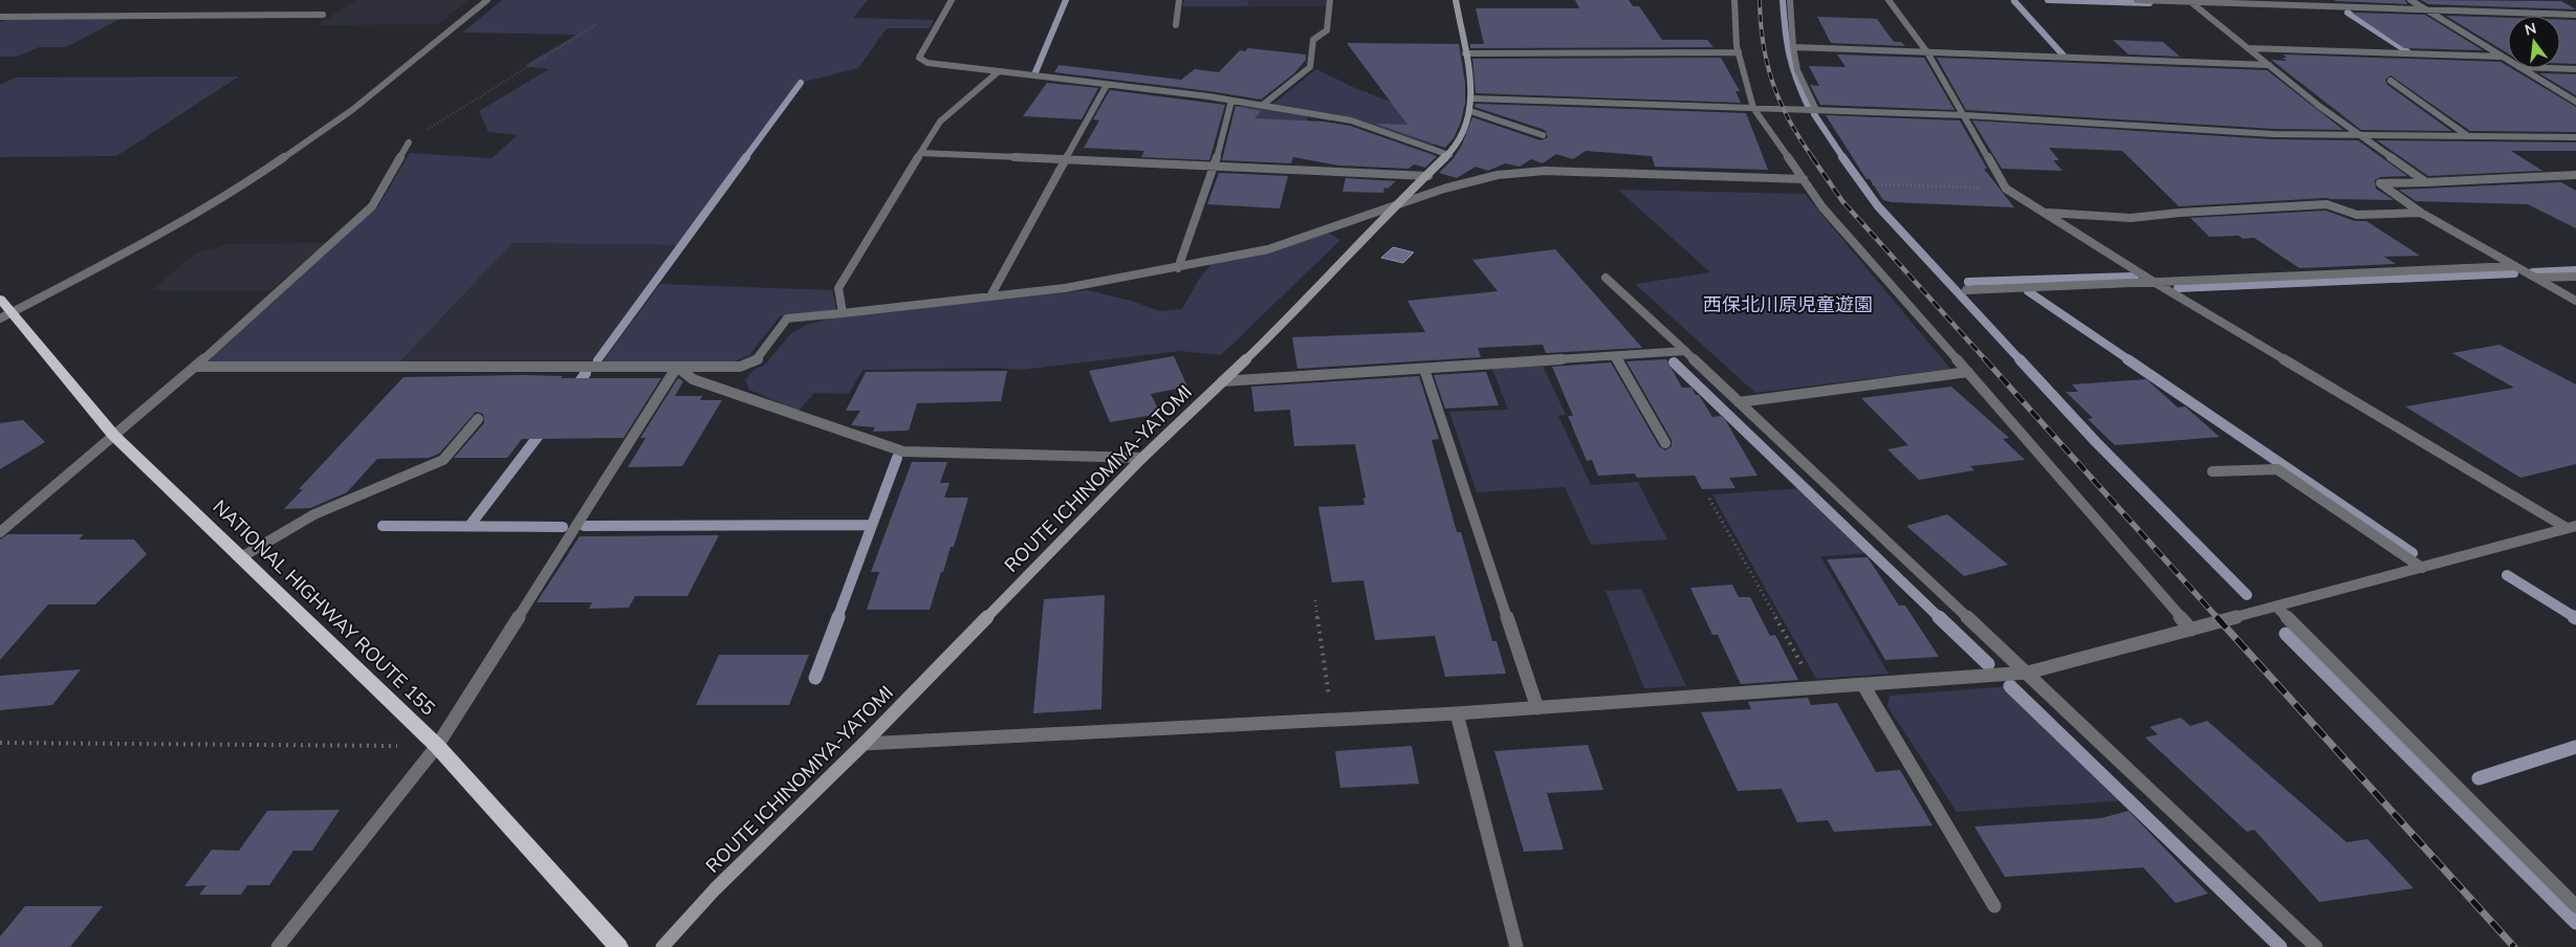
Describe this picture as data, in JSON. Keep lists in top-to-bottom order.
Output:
{
  "streets": {
    "highway": ["NATIONAL HIGHWAY ROUTE 155"],
    "main road": ["ROUTE ICHINOMIYA-YATOMI"]
  },
  "parks": ["西保北川原児童遊園"],
  "north": "top"
}
